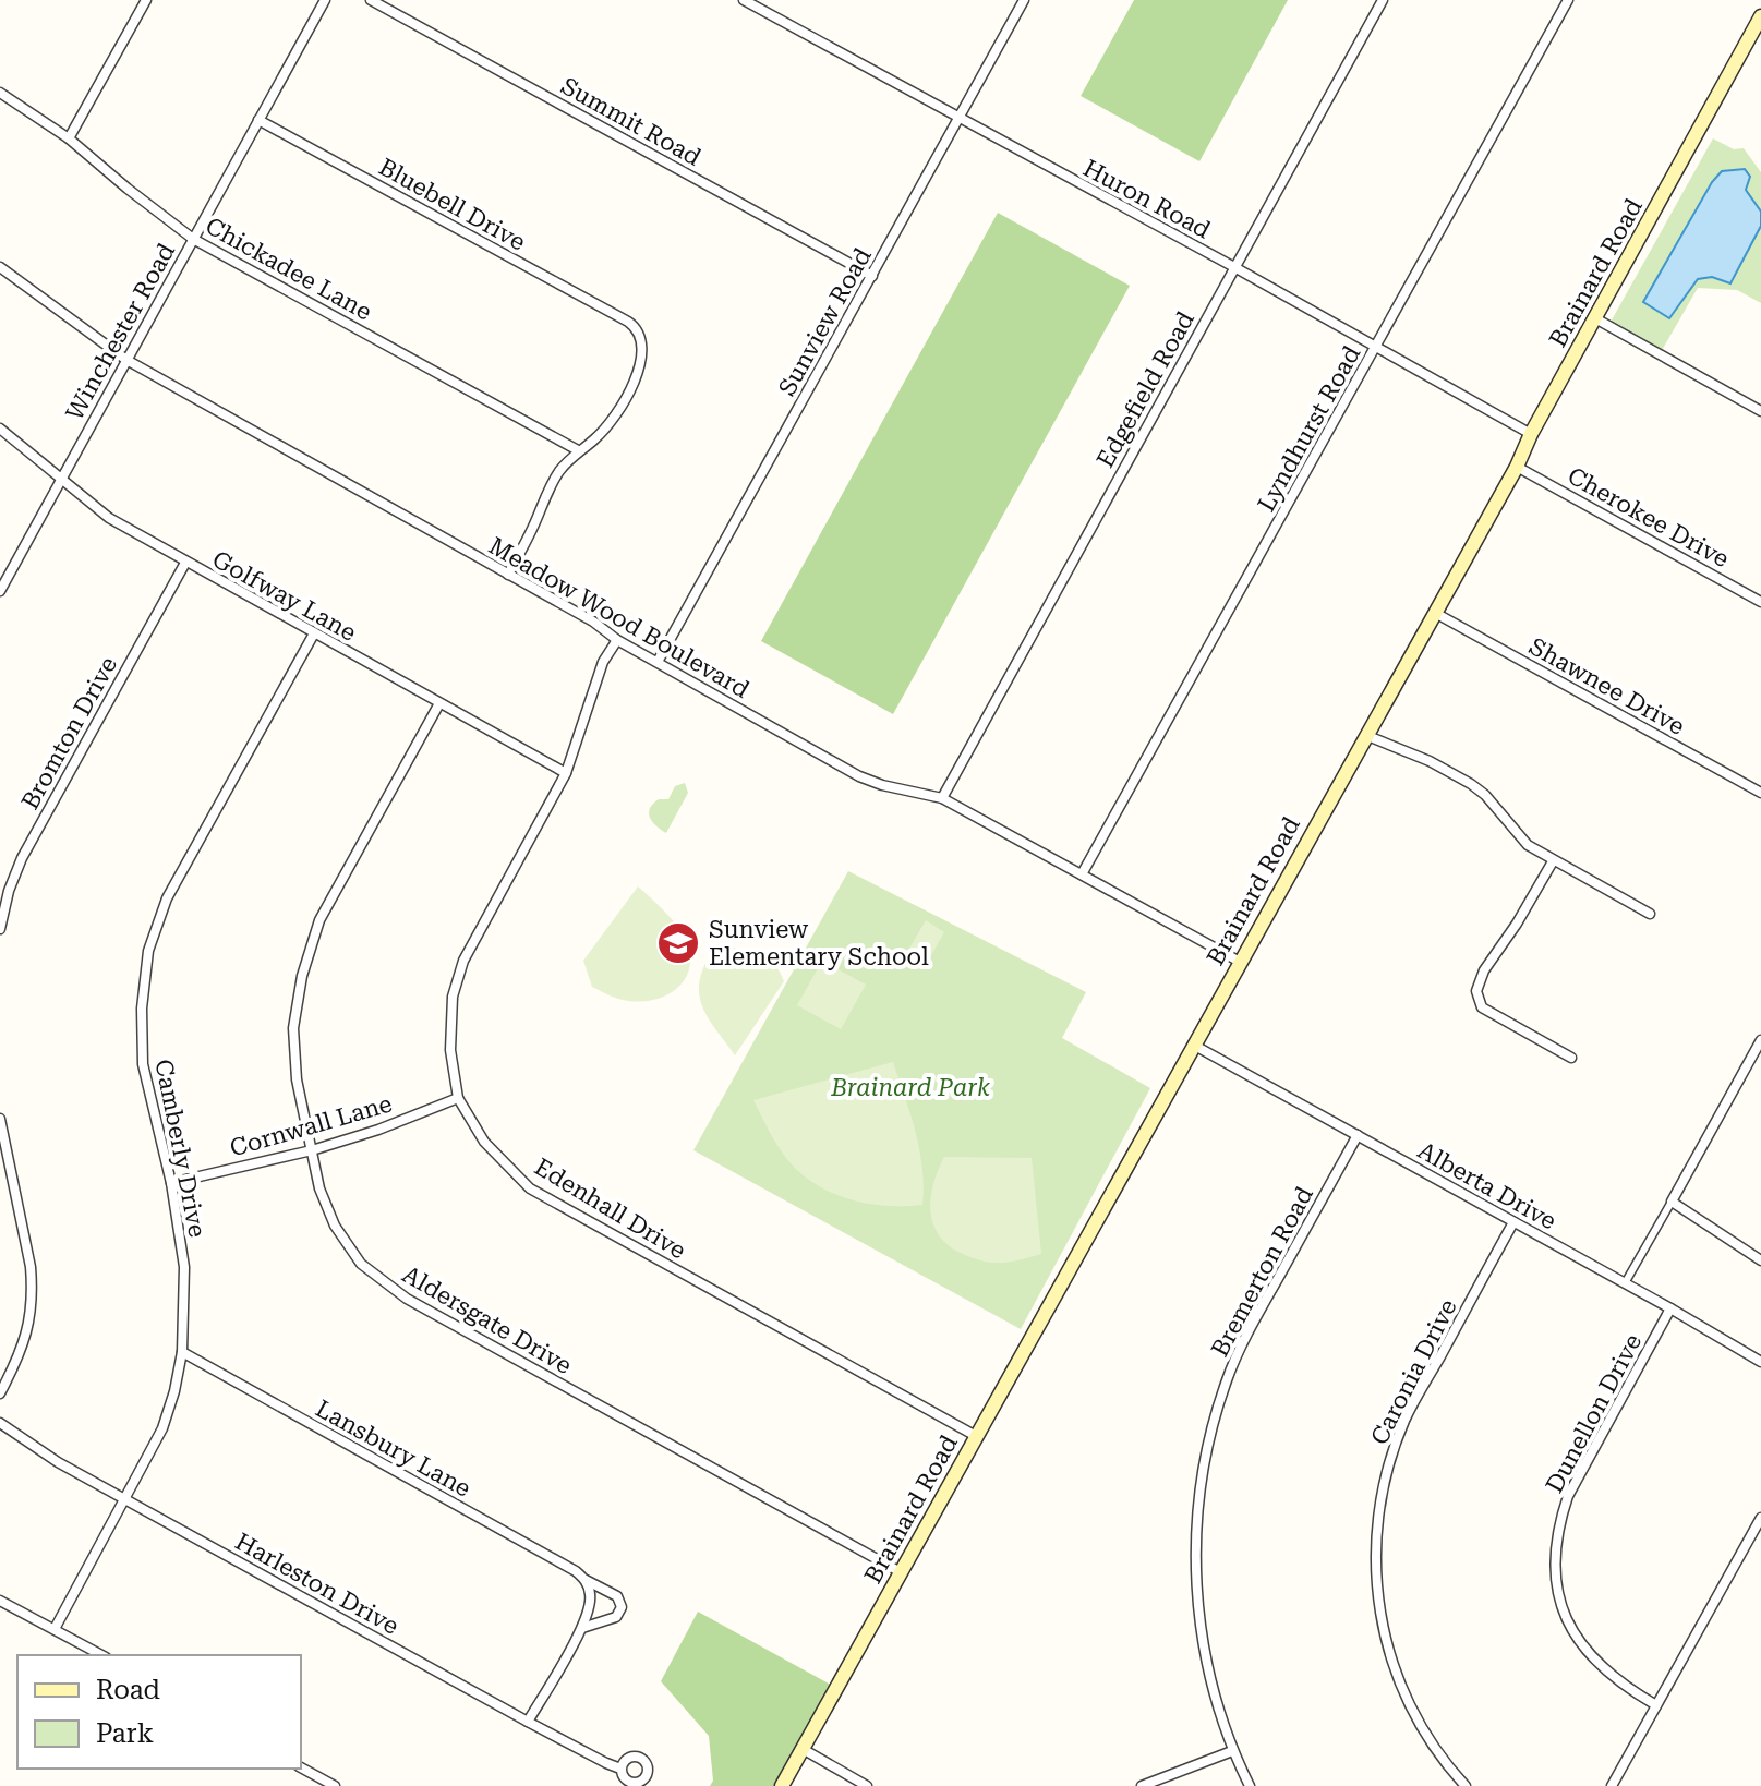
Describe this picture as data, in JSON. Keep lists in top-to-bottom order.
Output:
{
  "streets": {
    "main road": ["Brainard Road"],
    "street": [
      "Summit Road",
      "Huron Road",
      "Bluebell Drive",
      "Chickadee Lane",
      "Sunview Road",
      "Winchester Road",
      "Edgefield Road",
      "Lyndhurst Road",
      "Cherokee Drive",
      "Golfway Lane",
      "Meadow Wood Boulevard",
      "Shawnee Drive",
      "Bromton Drive",
      "Cornwall Lane",
      "Camberly Drive",
      "Alberta Drive",
      "Edenhall Drive",
      "Bremerton Road",
      "Aldersgate Drive",
      "Caronia Drive",
      "Dunellon Drive",
      "Lansbury Lane",
      "Harleston Drive"
    ]
  },
  "crossings": [
    ["Summit Road", "Sunview Road"],
    ["Huron Road", "Brainard Road"],
    ["Huron Road", "Sunview Road"],
    ["Huron Road", "Edgefield Road"],
    ["Huron Road", "Lyndhurst Road"],
    ["Bluebell Drive", "Chickadee Lane"],
    ["Bluebell Drive", "Winchester Road"],
    ["Chickadee Lane", "Winchester Road"],
    ["Brainard Road", "Cherokee Drive"],
    ["Brainard Road", "Meadow Wood Boulevard"],
    ["Brainard Road", "Shawnee Drive"],
    ["Brainard Road", "Alberta Drive"],
    ["Brainard Road", "Edenhall Drive"],
    ["Brainard Road", "Aldersgate Drive"],
    ["Sunview Road", "Meadow Wood Boulevard"],
    ["Winchester Road", "Golfway Lane"],
    ["Winchester Road", "Meadow Wood Boulevard"],
    ["Edgefield Road", "Meadow Wood Boulevard"],
    ["Lyndhurst Road", "Meadow Wood Boulevard"],
    ["Golfway Lane", "Bromton Drive"],
    ["Golfway Lane", "Camberly Drive"],
    ["Golfway Lane", "Edenhall Drive"],
    ["Golfway Lane", "Aldersgate Drive"],
    ["Meadow Wood Boulevard", "Edenhall Drive"],
    ["Cornwall Lane", "Camberly Drive"],
    ["Cornwall Lane", "Edenhall Drive"],
    ["Cornwall Lane", "Aldersgate Drive"],
    ["Camberly Drive", "Lansbury Lane"],
    ["Camberly Drive", "Harleston Drive"],
    ["Alberta Drive", "Bremerton Road"],
    ["Alberta Drive", "Caronia Drive"],
    ["Alberta Drive", "Dunellon Drive"]
  ],
  "parks": ["Brainard Park"],
  "places": {
    "school or university": ["Sunview Elementary School"]
  },
  "legend": ["Road", "Park"]
}
